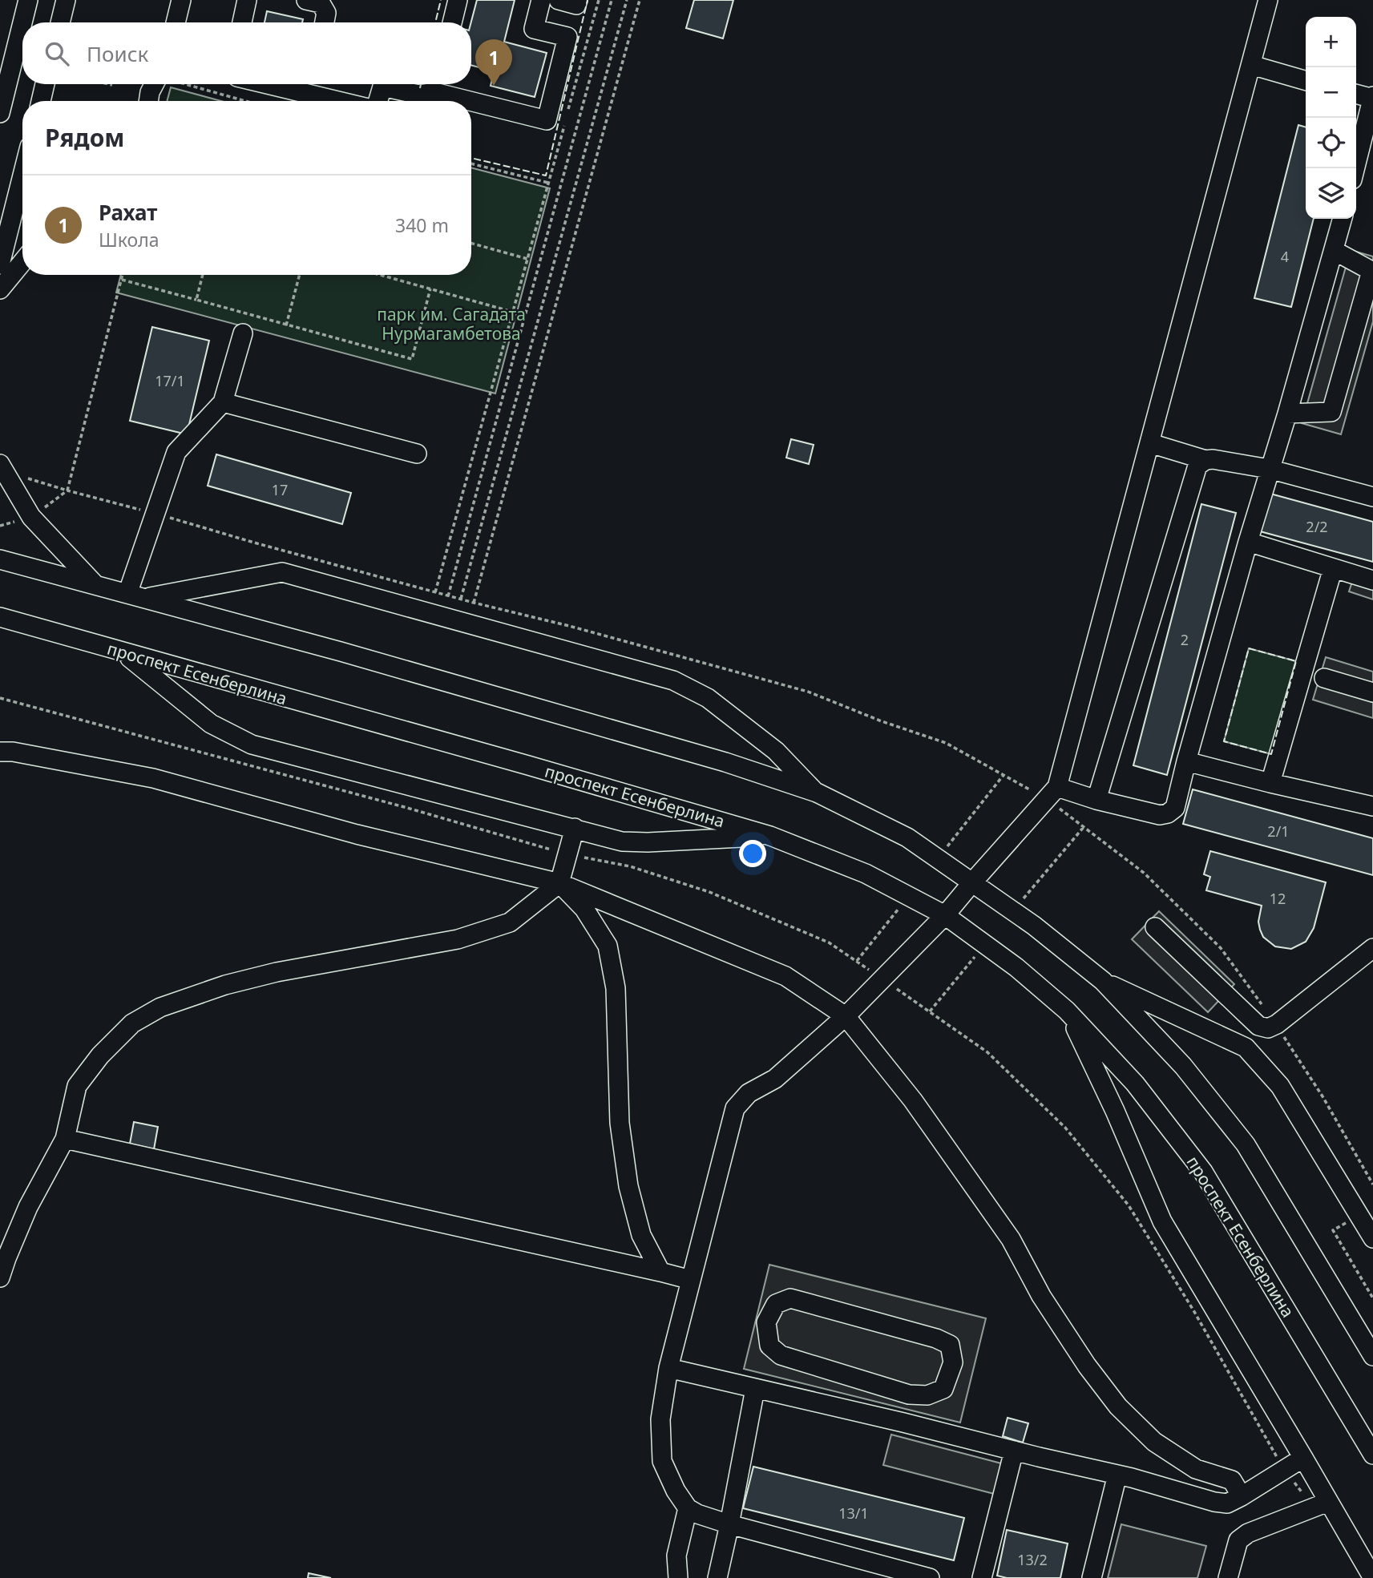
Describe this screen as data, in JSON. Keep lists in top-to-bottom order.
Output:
{
  "streets": {
    "street": ["проспект Есенберлина"]
  },
  "parks": ["парк им. Сагадата Нурмагамбетова"],
  "house_numbers": [
    "4",
    "17/1",
    "17",
    "2/2",
    "2",
    "2/1",
    "12",
    "13/1",
    "13/2"
  ],
  "page": {
    "map_buttons": ["+", "−"],
    "search": "Поиск",
    "pins": "1",
    "heading": "Рядом",
    "list": [
      {
        "mark": "1",
        "name": "Рахат",
        "note": "Школа",
        "value": "340 m"
      }
    ]
  }
}
